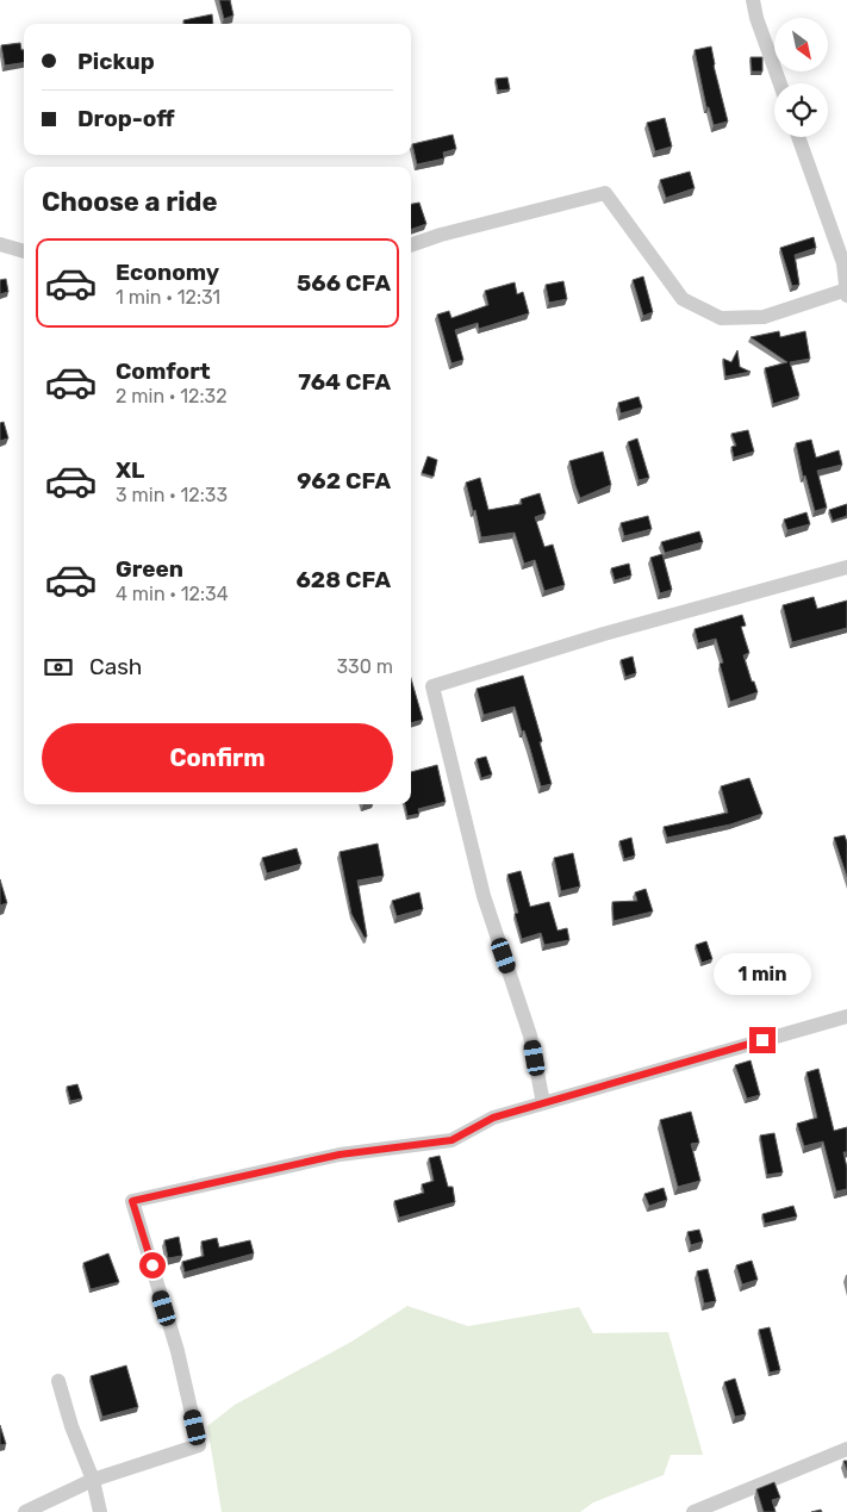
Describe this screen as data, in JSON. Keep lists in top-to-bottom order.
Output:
{
  "north": "bottom right",
  "page": {
    "banner": ["Pickup", "Drop-off"],
    "heading": "Choose a ride",
    "list": [
      {
        "name": "Economy",
        "note": "1 min · 12:31",
        "value": "566 CFA"
      },
      {
        "name": "Comfort",
        "note": "2 min · 12:32",
        "value": "764 CFA"
      },
      {
        "name": "XL",
        "note": "3 min · 12:33",
        "value": "962 CFA"
      },
      {
        "name": "Green",
        "note": "4 min · 12:34",
        "value": "628 CFA"
      }
    ],
    "pay": ["Cash", "330 m"],
    "buttons": "Confirm",
    "bubble": "1 min"
  }
}
